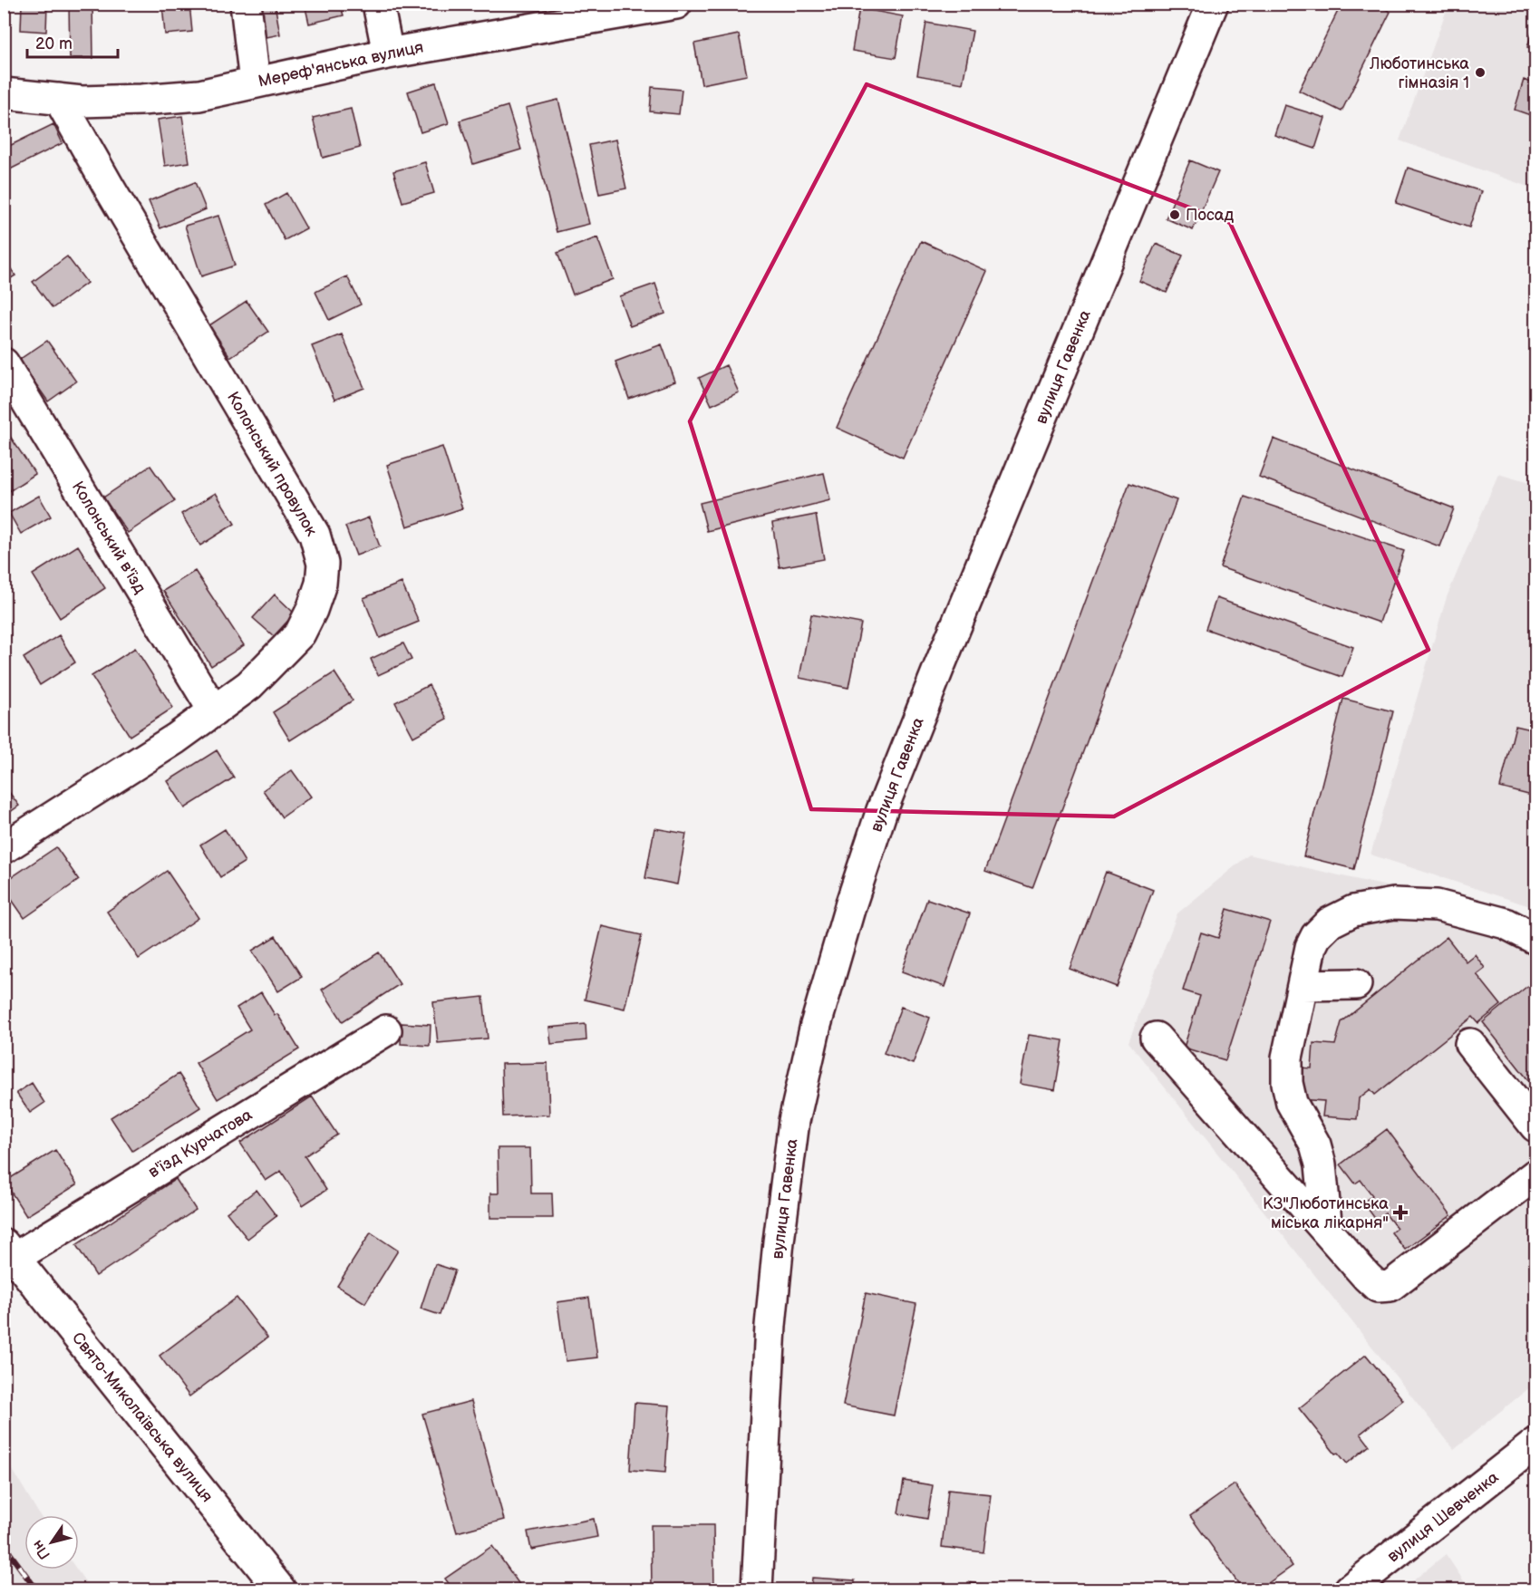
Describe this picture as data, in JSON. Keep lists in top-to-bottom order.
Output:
{
  "streets": {
    "street": [
      "Мереф'янська вулиця",
      "вулиця Гавенка",
      "Колонський провулок",
      "Колонський в'їзд",
      "в'їзд Курчатова",
      "Свято-Миколаївська вулиця",
      "вулиця Шевченка"
    ]
  },
  "crossings": [
    ["Мереф'янська вулиця", "Колонський провулок"],
    ["Колонський провулок", "Колонський в'їзд"],
    ["в'їзд Курчатова", "Свято-Миколаївська вулиця"]
  ],
  "places": {
    "other": ["Люботинська гiмназiя 1", "Посад"],
    "health": ["КЗ\"Люботинська мiська лiкарня\""]
  },
  "scale_bar": "20 m",
  "north": "bottom left"
}
